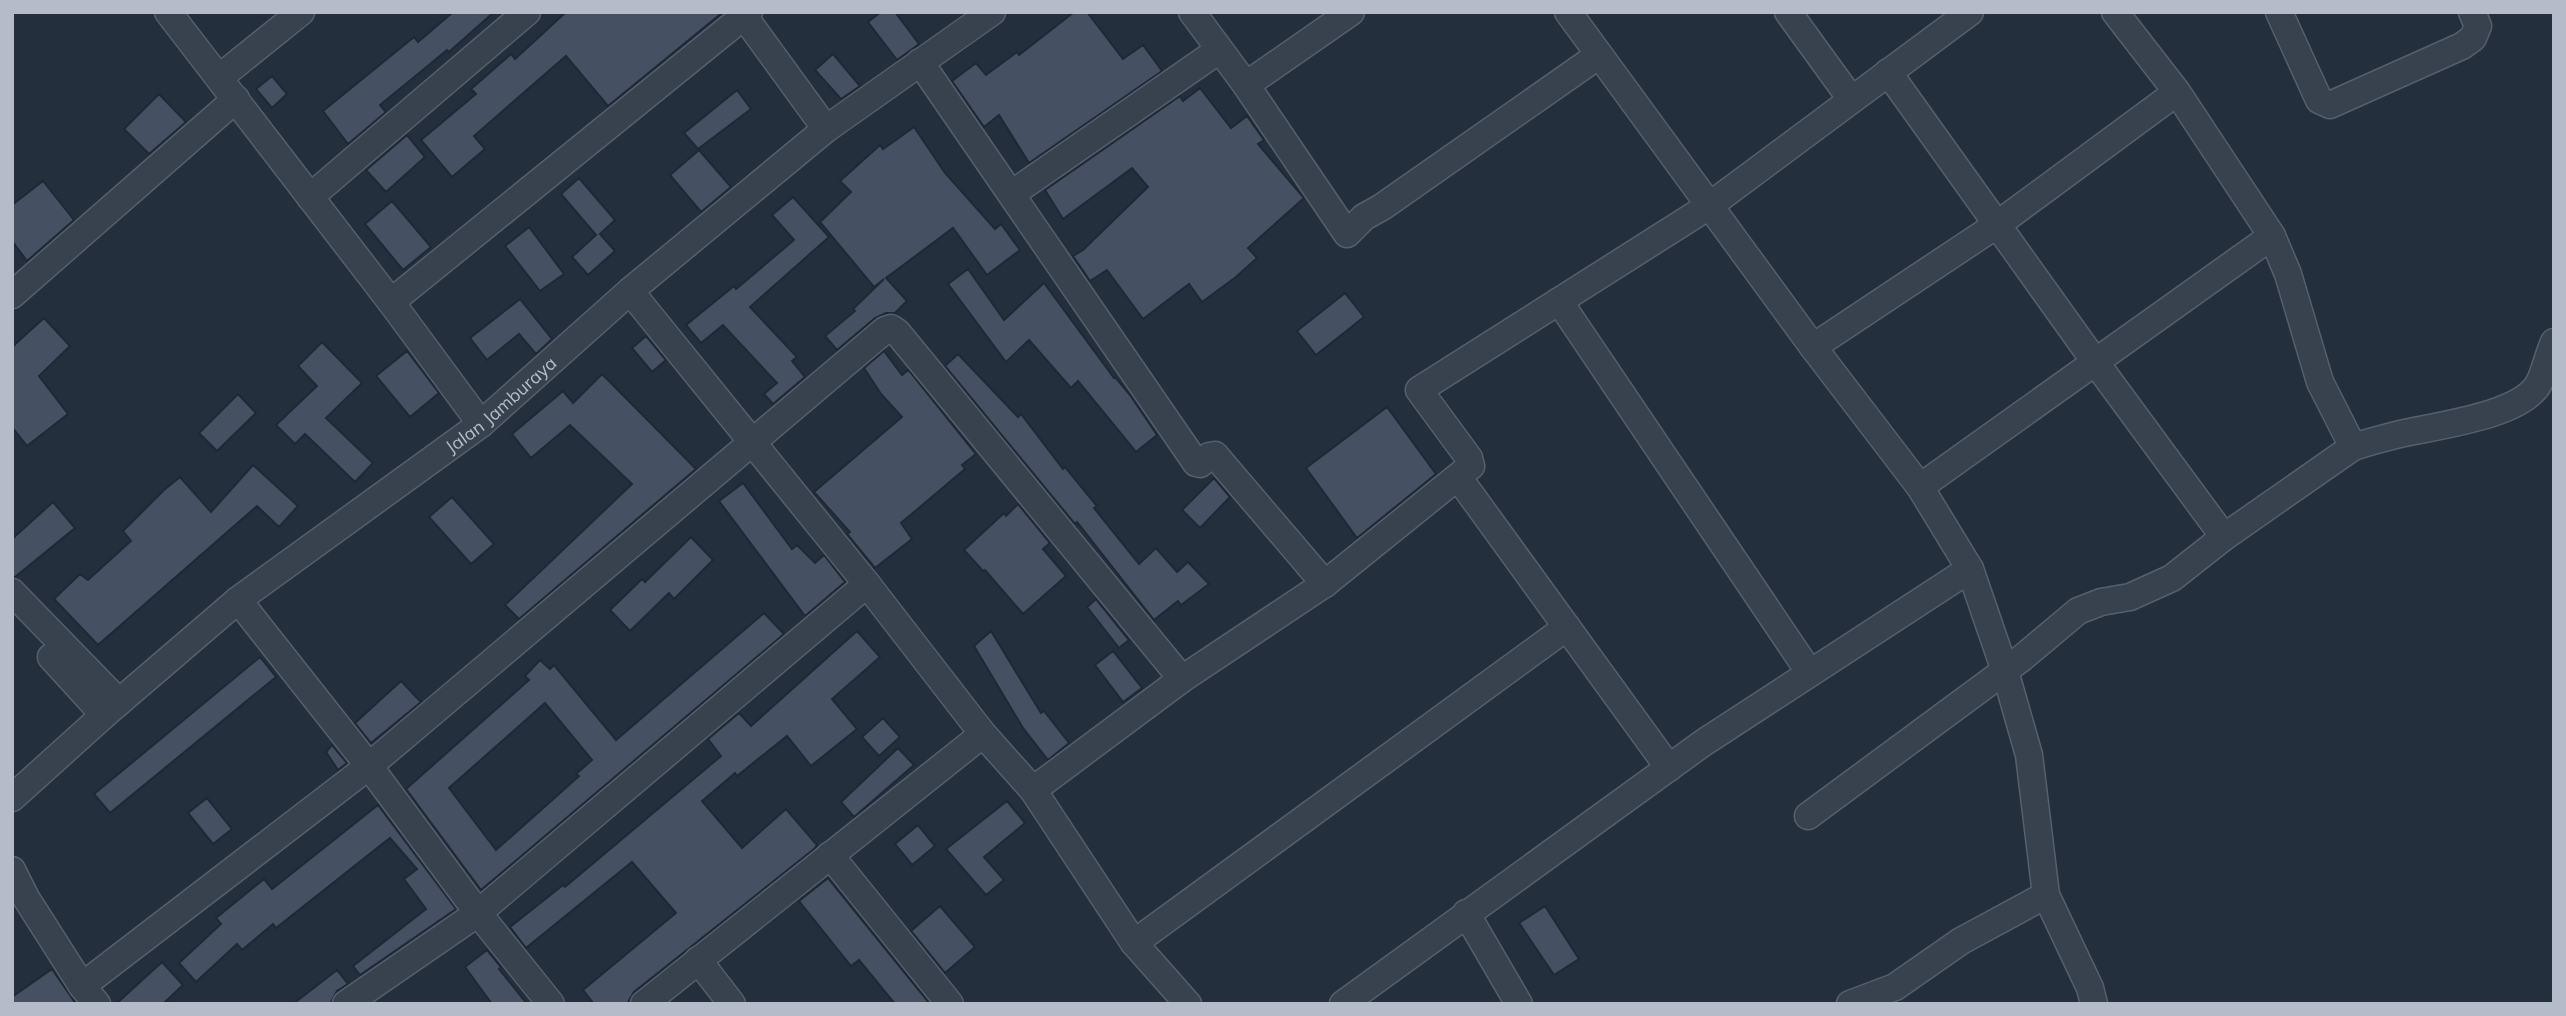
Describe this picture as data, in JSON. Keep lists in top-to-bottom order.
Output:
{
  "streets": {
    "street": ["Jalan Jamburaya"]
  }
}
